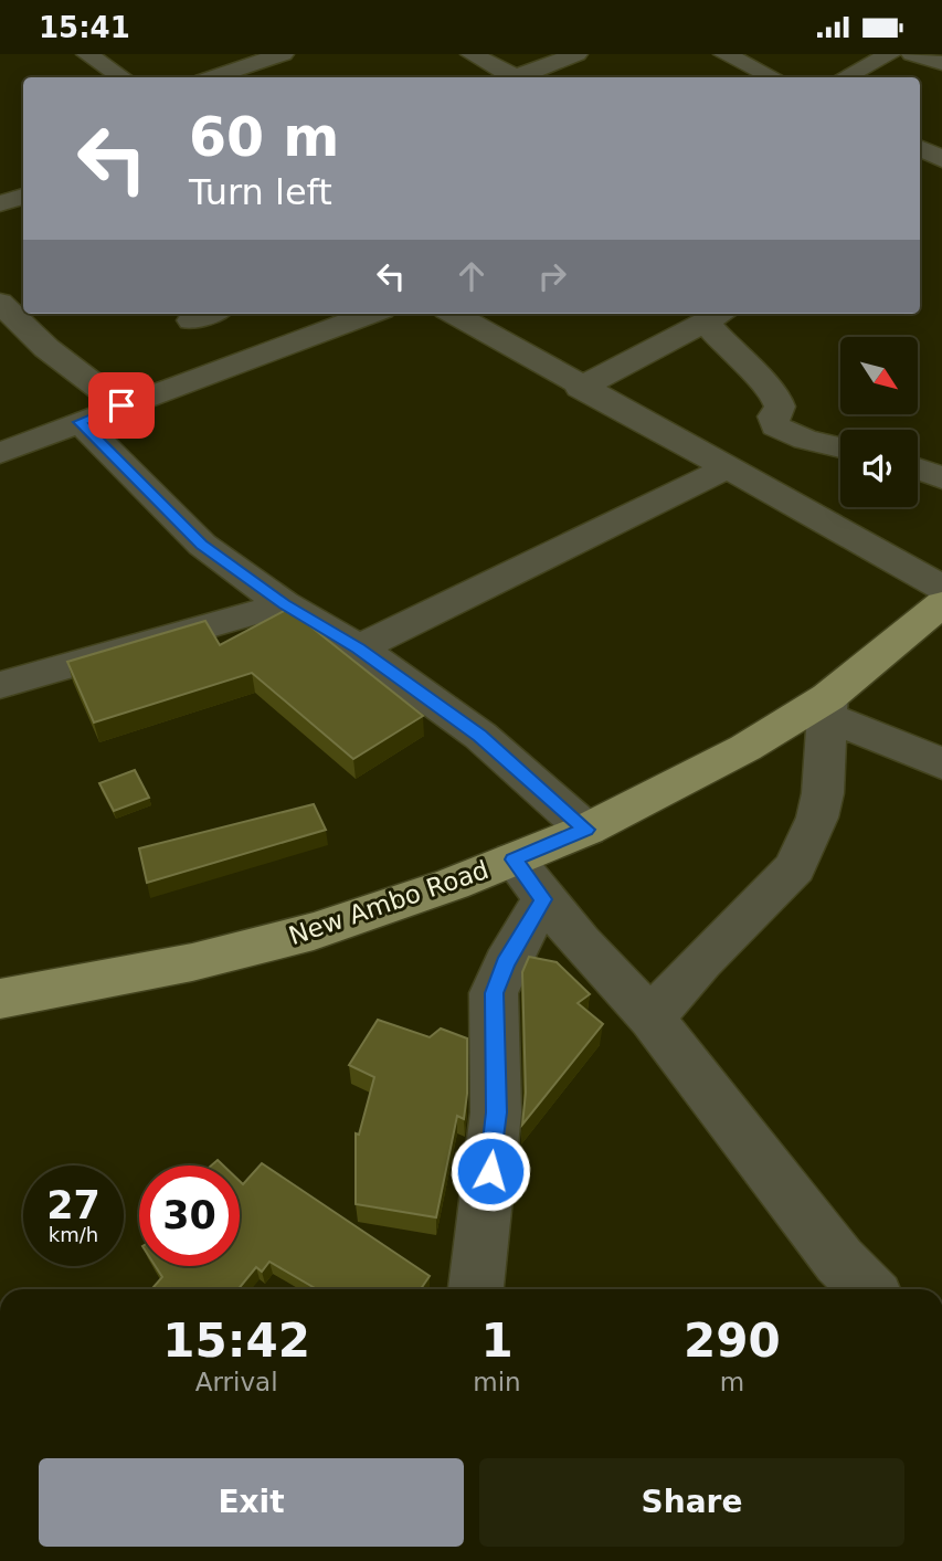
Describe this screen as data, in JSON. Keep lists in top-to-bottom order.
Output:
{
  "streets": {
    "main road": ["New Ambo Road"]
  },
  "north": "bottom right",
  "page": {
    "status": "15:41",
    "turn": ["60 m", "Turn left"],
    "speed": "27 km/h",
    "limit": "30",
    "eta": [
      "15:42",
      "Arrival",
      "1",
      "min",
      "290",
      "m"
    ],
    "buttons": ["Exit", "Share"]
  }
}
